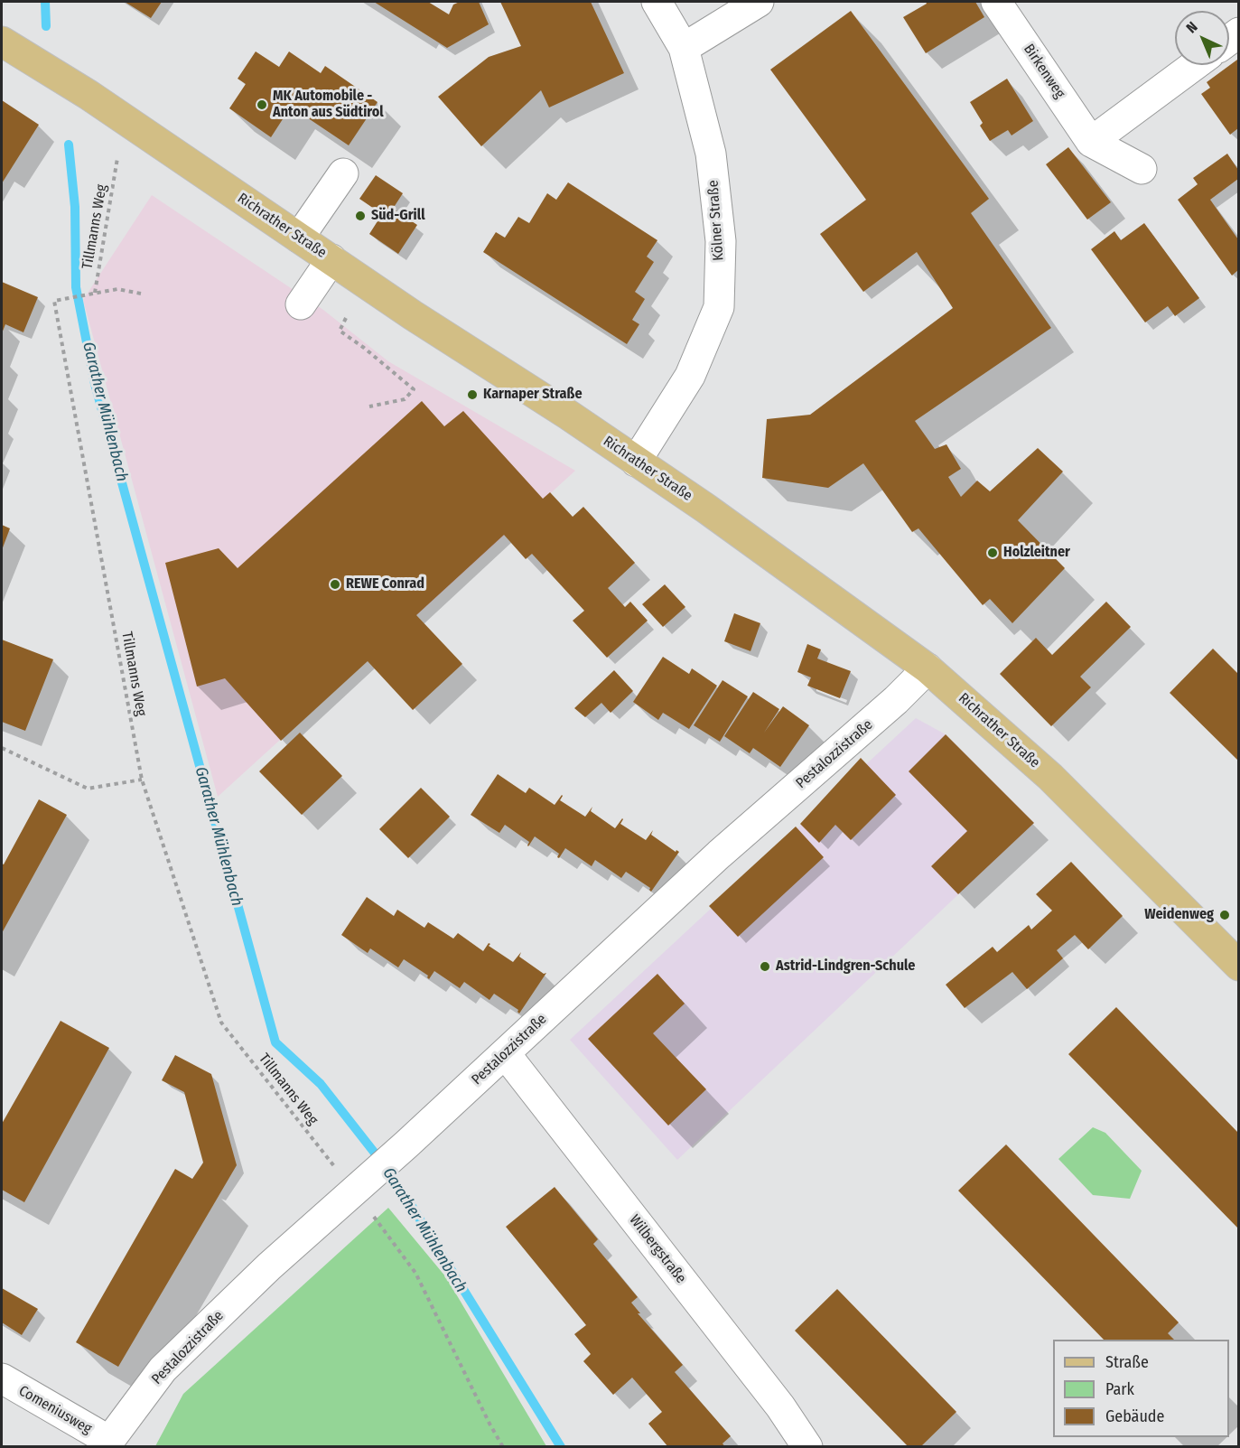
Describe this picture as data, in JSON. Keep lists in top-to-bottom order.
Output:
{
  "streets": {
    "main road": ["Richrather Straße"],
    "street": [
      "Birkenweg",
      "Kölner Straße",
      "Pestalozzistraße",
      "Wilbergstraße",
      "Comeniusweg"
    ],
    "path": ["Tillmanns Weg"]
  },
  "crossings": [
    ["Kölner Straße", "Richrather Straße"],
    ["Richrather Straße", "Pestalozzistraße"],
    ["Pestalozzistraße", "Wilbergstraße"],
    ["Pestalozzistraße", "Comeniusweg"]
  ],
  "water": ["Garather Mühlenbach"],
  "places": [
    "MK Automobile - Anton aus Südtirol",
    "Süd-Grill",
    "Karnaper Straße",
    "Holzleitner",
    "REWE Conrad",
    "Weidenweg",
    "Astrid-Lindgren-Schule"
  ],
  "legend": ["Straße", "Park", "Gebäude"],
  "north": "top left"
}
